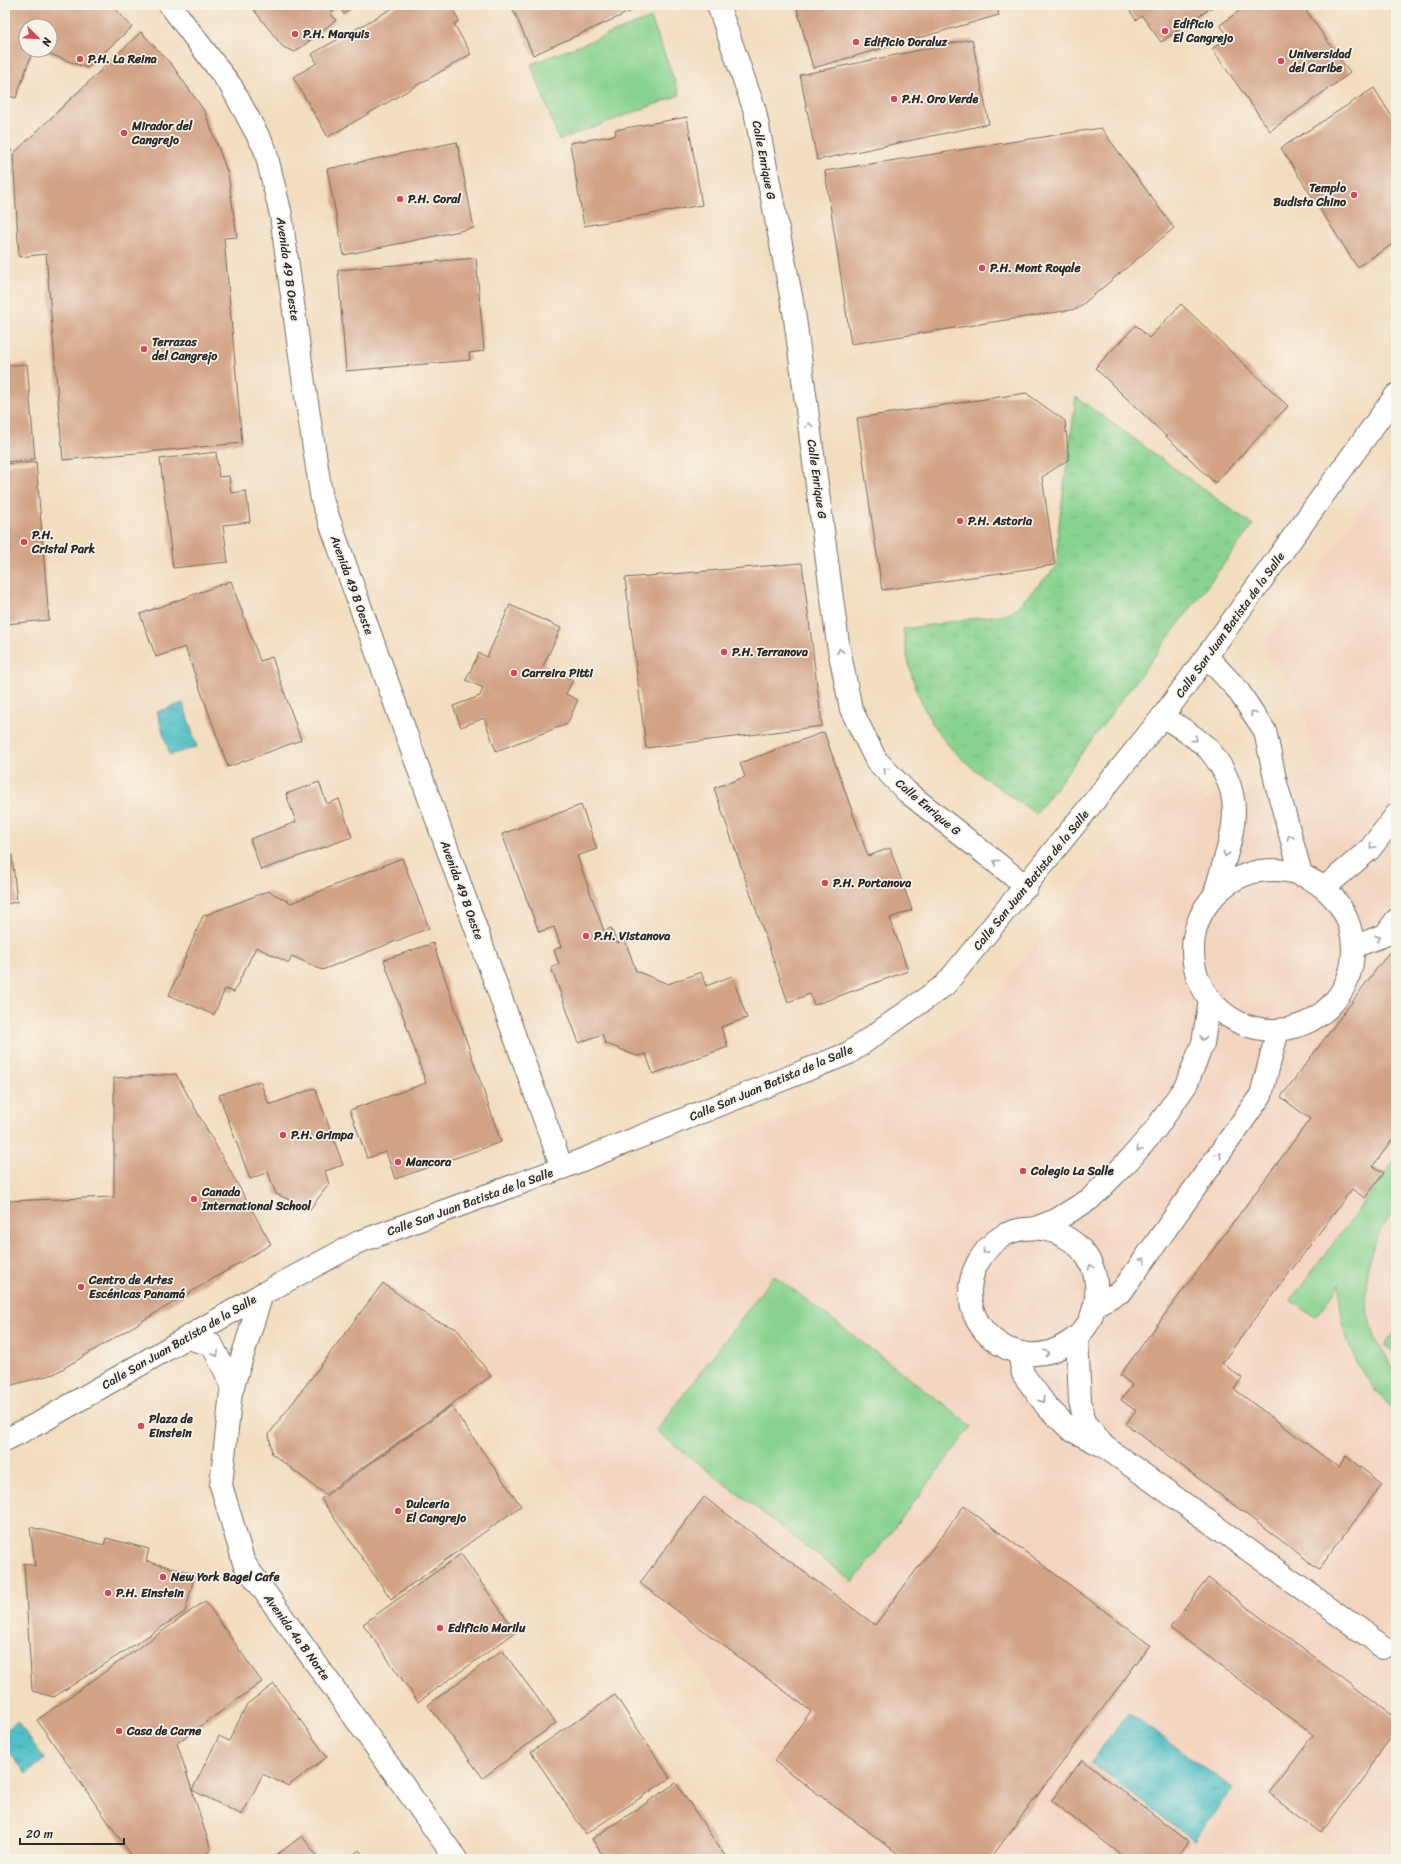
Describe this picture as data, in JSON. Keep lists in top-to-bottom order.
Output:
{
  "streets": {
    "street": [
      "Calle Enrique G",
      "Avenida 49 B Oeste",
      "Calle San Juan Batista de la Salle",
      "Avenida 4a B Norte"
    ]
  },
  "crossings": [
    ["Calle Enrique G", "Calle San Juan Batista de la Salle"],
    ["Avenida 49 B Oeste", "Calle San Juan Batista de la Salle"],
    ["Calle San Juan Batista de la Salle", "Avenida 4a B Norte"]
  ],
  "one_way": ["Calle Enrique G"],
  "places": [
    "Edificio El Cangrejo",
    "P.H. Marquis",
    "Edificio Doraluz",
    "P.H. La Reina",
    "Universidad del Caribe",
    "P.H. Oro Verde",
    "Mirador del Cangrejo",
    "Templo Budista Chino",
    "P.H. Coral",
    "P.H. Mont Royale",
    "Terrazas del Cangrejo",
    "P.H. Astoria",
    "P.H. Cristal Park",
    "P.H. Terranova",
    "Carreira Pitti",
    "P.H. Portanova",
    "P.H. Vistanova",
    "P.H. Grimpa",
    "Mancora",
    "Colegio La Salle",
    "Canada International School",
    "Centro de Artes Escénicas Panamá",
    "Plaza de Einstein",
    "Dulceria El Cangrejo",
    "New York Bagel Cafe",
    "P.H. Einstein",
    "Edificio Marilu",
    "Casa de Carne"
  ],
  "scale_bar": "20 m",
  "north": "bottom right"
}
